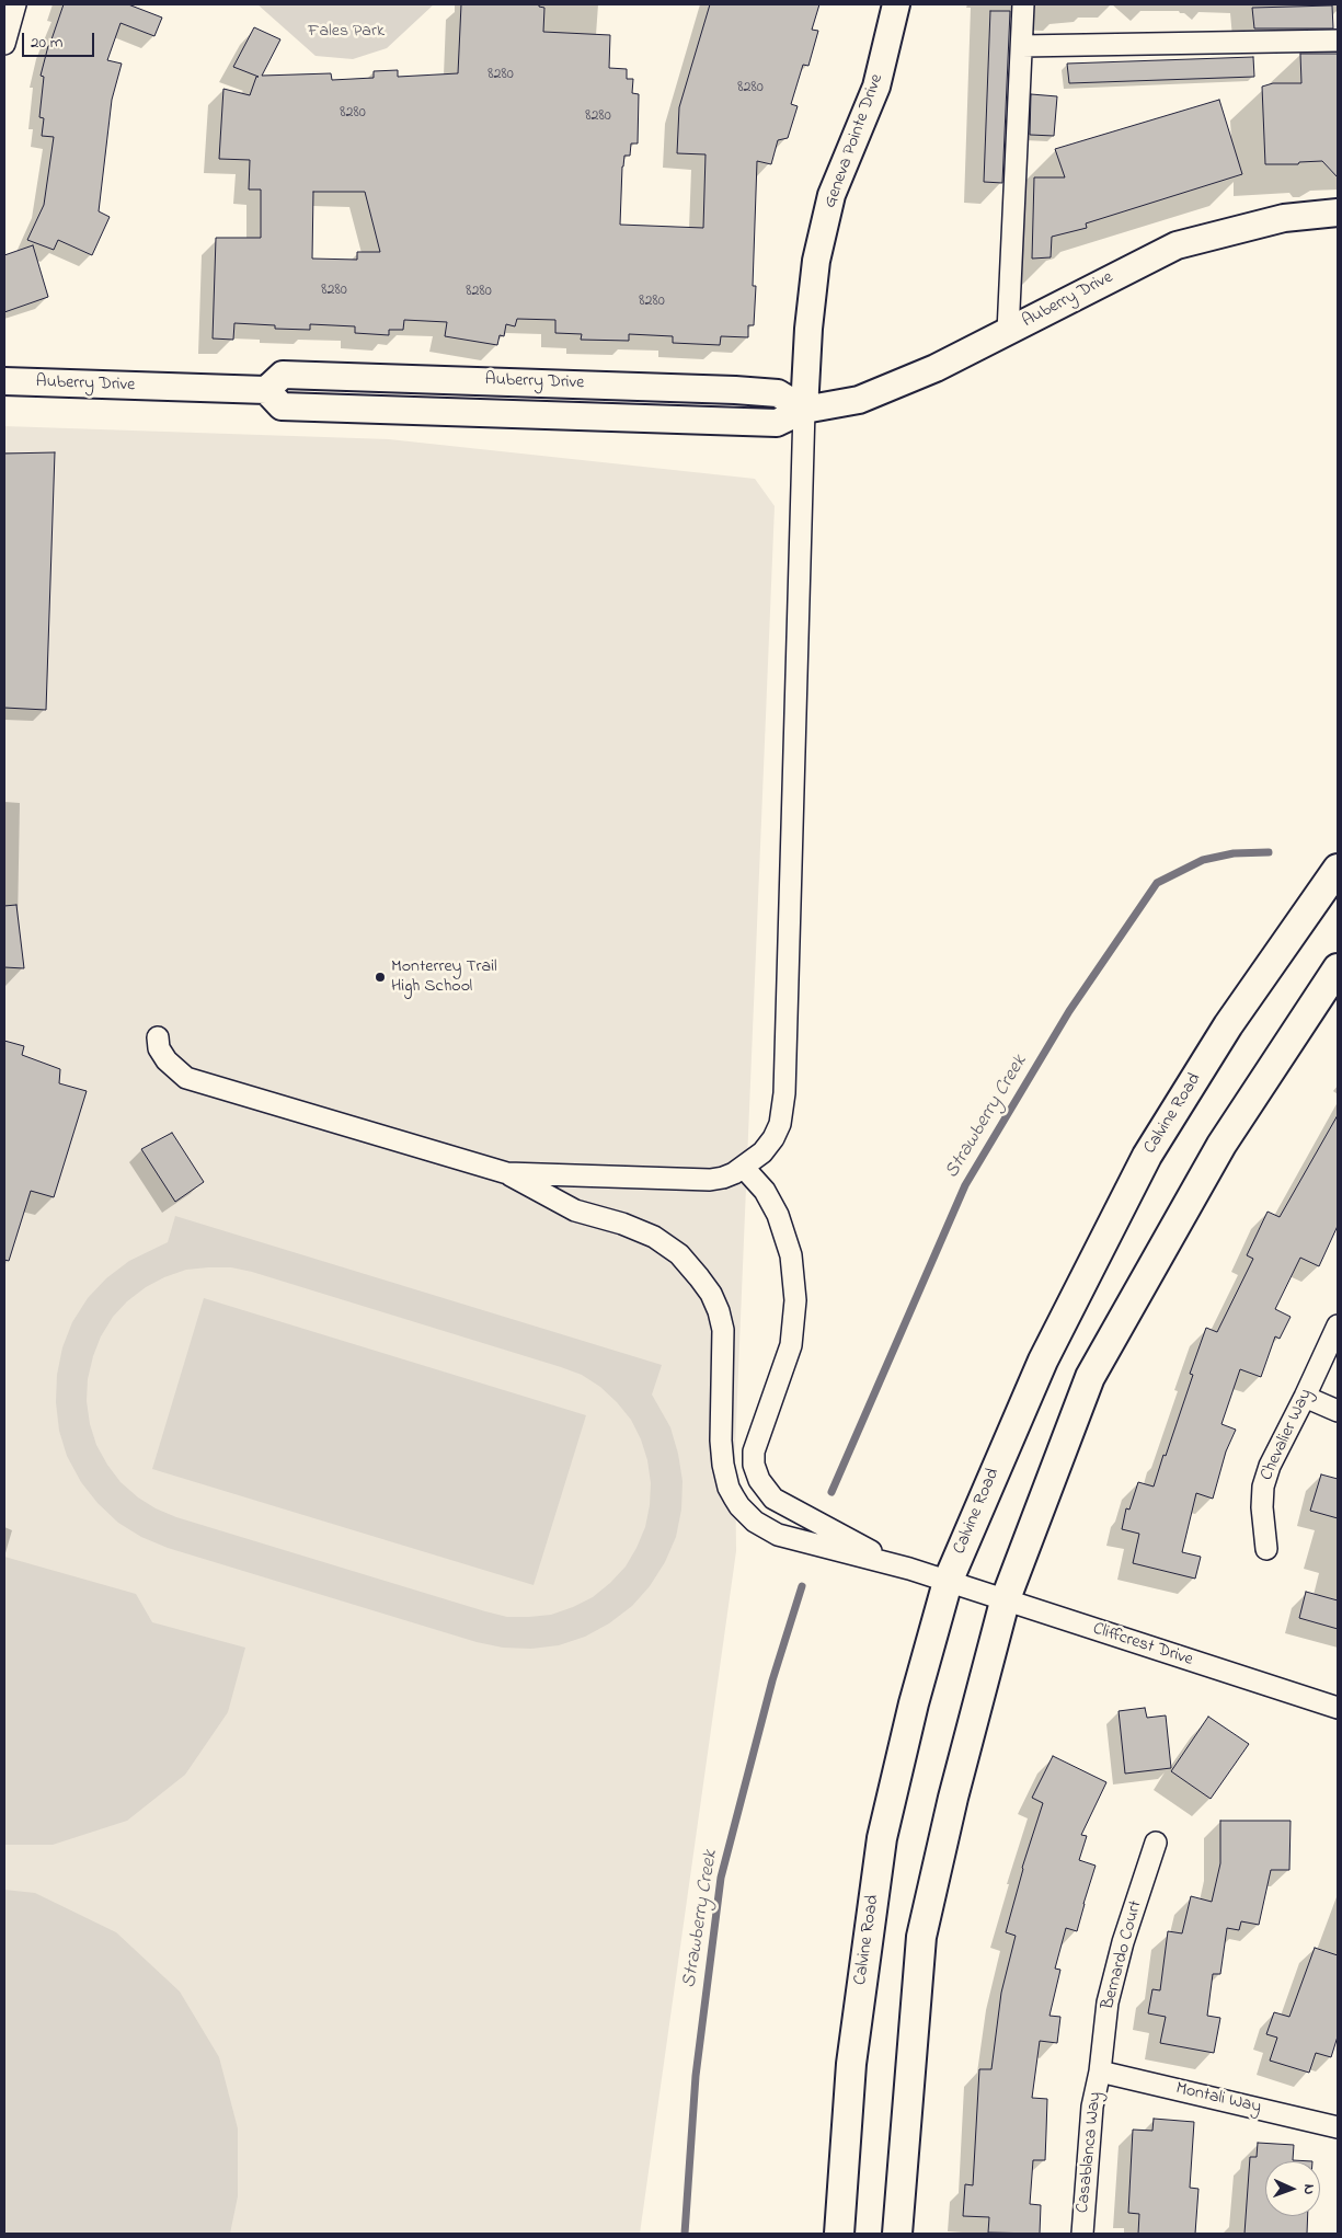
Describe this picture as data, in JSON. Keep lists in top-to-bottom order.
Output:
{
  "streets": {
    "main road": ["Calvine Road"],
    "street": [
      "Geneva Pointe Drive",
      "Auberry Drive",
      "Chevalier Way",
      "Cliffcrest Drive",
      "Bernardo Court",
      "Montali Way",
      "Casablanca Way"
    ]
  },
  "crossings": [
    ["Geneva Pointe Drive", "Auberry Drive"],
    ["Calvine Road", "Cliffcrest Drive"],
    ["Bernardo Court", "Montali Way"],
    ["Bernardo Court", "Casablanca Way"],
    ["Montali Way", "Casablanca Way"]
  ],
  "water": ["Strawberry Creek"],
  "parks": ["Fales Park"],
  "places": ["Monterrey Trail High School"],
  "house_numbers": [
    "8280",
    "8280",
    "8280",
    "8280",
    "8280",
    "8280",
    "8280"
  ],
  "scale_bar": "20 m",
  "north": "right"
}
